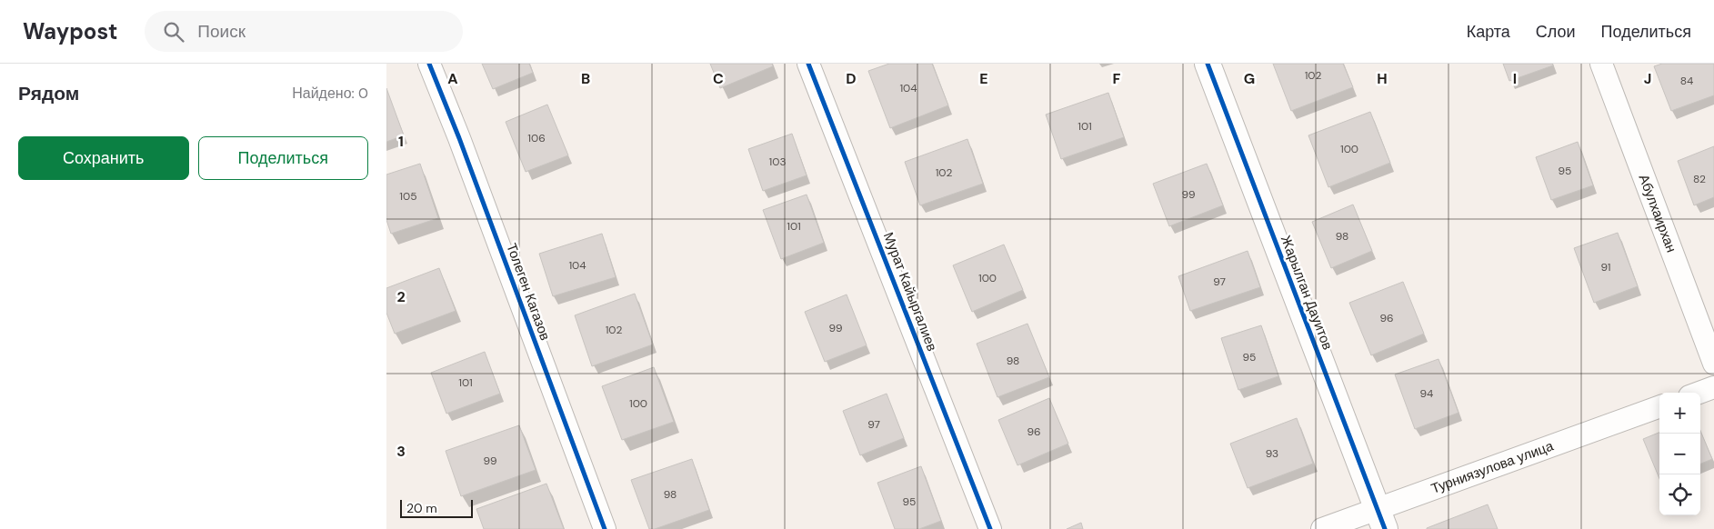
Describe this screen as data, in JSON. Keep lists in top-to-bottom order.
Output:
{
  "streets": {
    "street": [
      "Абулхаирхан",
      "Толеген Кагазов",
      "Мурат Кайыргалиев",
      "Жарылган Дауитов",
      "Турниязулова улица"
    ]
  },
  "crossings": [
    ["Жарылган Дауитов", "Турниязулова улица"]
  ],
  "house_numbers": [
    "102",
    "84",
    "104",
    "101",
    "106",
    "100",
    "103",
    "95",
    "102",
    "82",
    "99",
    "105",
    "101",
    "98",
    "104",
    "91",
    "100",
    "97",
    "96",
    "99",
    "102",
    "95",
    "98",
    "101",
    "94",
    "100",
    "97",
    "96",
    "93",
    "99",
    "98",
    "95"
  ],
  "scale_bar": "20 m",
  "page": {
    "header": "Waypost",
    "search": "Поиск",
    "nav": ["Карта", "Слои", "Поделиться"],
    "heading": ["Рядом", "Найдено: 0"],
    "buttons": ["Сохранить", "Поделиться"],
    "map_buttons": ["+", "−"],
    "scale": "20 m"
  },
  "grid": {
    "columns": [
      "A",
      "B",
      "C",
      "D",
      "E",
      "F",
      "G",
      "H",
      "I",
      "J"
    ],
    "rows": ["1", "2", "3"]
  }
}
